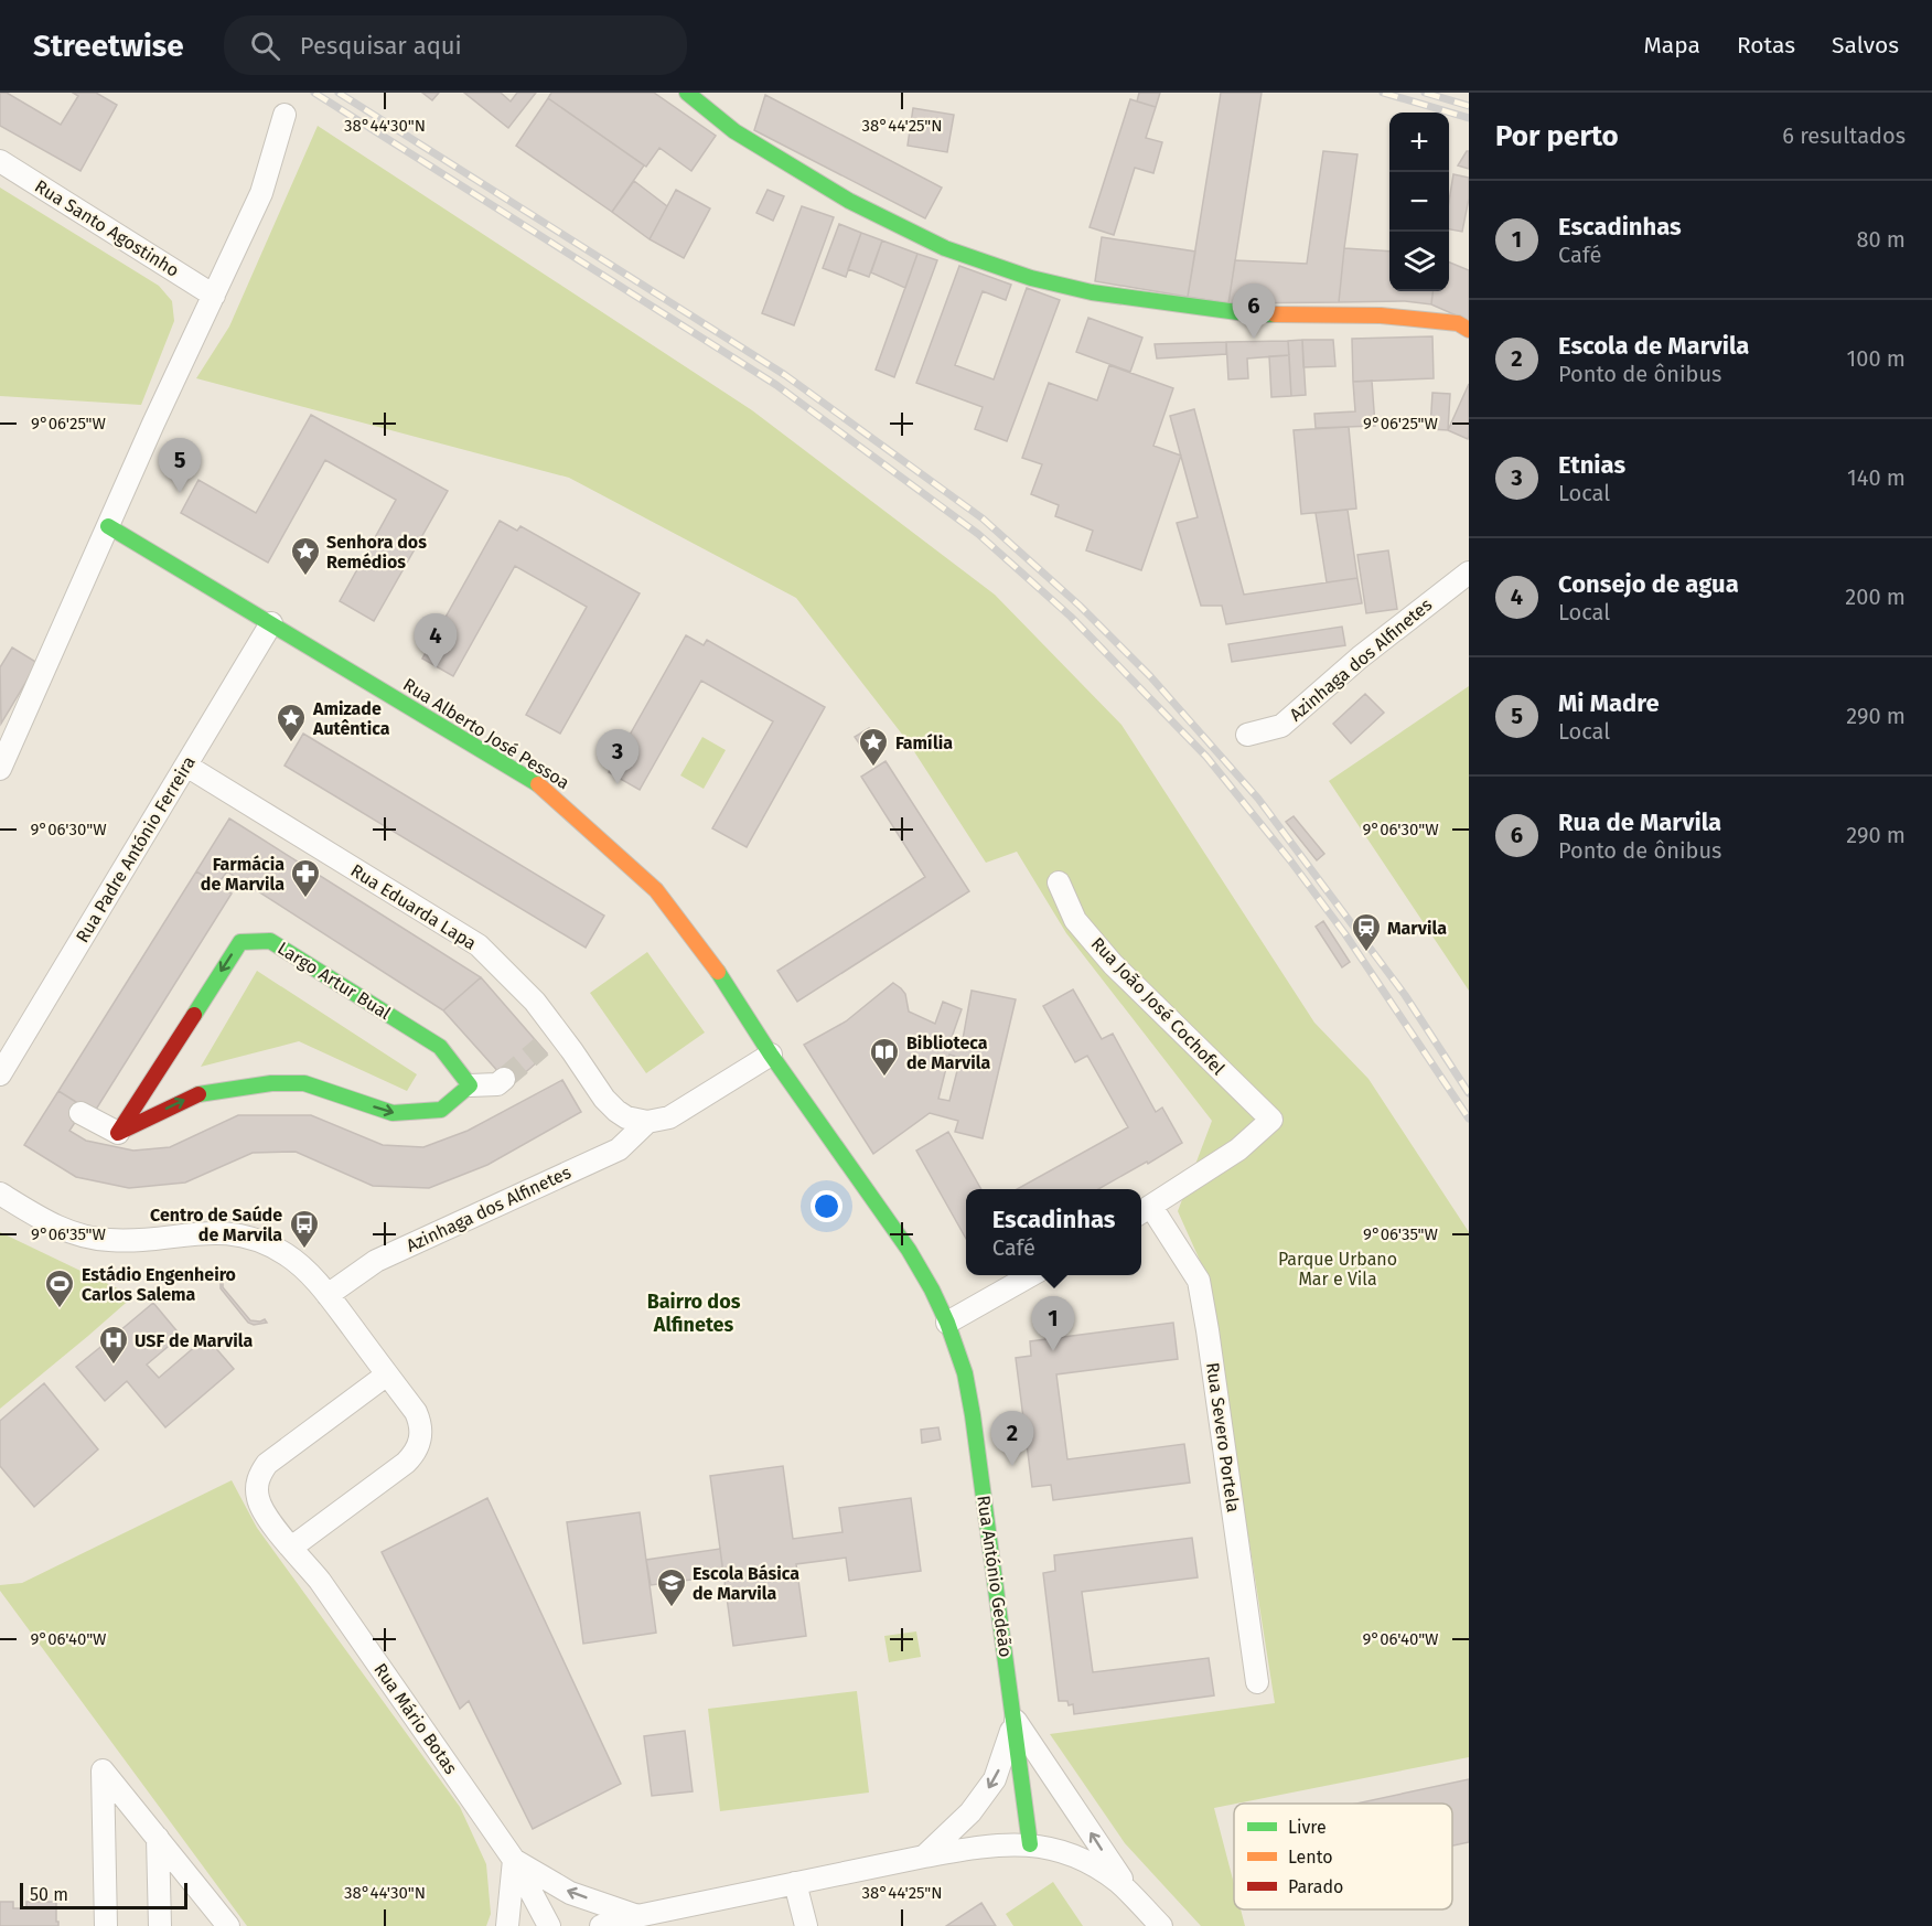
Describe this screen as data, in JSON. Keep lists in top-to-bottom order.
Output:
{
  "streets": {
    "street": [
      "Rua Santo Agostinho",
      "Azinhaga dos Alfinetes",
      "Rua Alberto José Pessoa",
      "Rua Padre António Ferreira",
      "Rua Eduarda Lapa",
      "Largo Artur Bual",
      "Rua João José Cochofel",
      "Rua Severo Portela",
      "Rua António Gedeão",
      "Rua Mário Botas"
    ]
  },
  "crossings": [
    ["Azinhaga dos Alfinetes", "Rua Eduarda Lapa"],
    ["Rua Alberto José Pessoa", "Rua Padre António Ferreira"],
    ["Rua Alberto José Pessoa", "Rua António Gedeão"],
    ["Rua Padre António Ferreira", "Rua Eduarda Lapa"],
    ["Rua João José Cochofel", "Rua Severo Portela"]
  ],
  "districts": ["Bairro dos Alfinetes"],
  "parks": ["Parque Urbano Mar e Vila"],
  "places": {
    "place": ["Senhora dos Remédios", "Amizade Autêntica", "Família"],
    "pharmacy": ["Farmácia de Marvila"],
    "station": ["Marvila"],
    "library": ["Biblioteca de Marvila"],
    "bus stop": ["Centro de Saúde de Marvila"],
    "sports": ["Estádio Engenheiro Carlos Salema"],
    "hospital": ["USF de Marvila"],
    "school or university": ["Escola Básica de Marvila"]
  },
  "legend": ["Livre", "Lento", "Parado"],
  "scale_bar": "50 m",
  "page": {
    "header": "Streetwise",
    "search": "Pesquisar aqui",
    "nav": ["Mapa", "Rotas", "Salvos"],
    "heading": ["Por perto", "6 resultados"],
    "map_buttons": ["+", "−"],
    "list": [
      {
        "mark": "1",
        "name": "Escadinhas",
        "note": "Café",
        "value": "80 m"
      },
      {
        "mark": "2",
        "name": "Escola de Marvila",
        "note": "Ponto de ônibus",
        "value": "100 m"
      },
      {
        "mark": "3",
        "name": "Etnias",
        "note": "Local",
        "value": "140 m"
      },
      {
        "mark": "4",
        "name": "Consejo de agua",
        "note": "Local",
        "value": "200 m"
      },
      {
        "mark": "5",
        "name": "Mi Madre",
        "note": "Local",
        "value": "290 m"
      },
      {
        "mark": "6",
        "name": "Rua de Marvila",
        "note": "Ponto de ônibus",
        "value": "290 m"
      }
    ],
    "pins": [
      "6",
      "5",
      "4",
      "3",
      "1",
      "2"
    ],
    "popup": ["Escadinhas", "Café"],
    "scale": "50 m"
  },
  "coordinates": [
    "38°44'30\"N",
    "38°44'25\"N",
    "9°06'25\"W",
    "9°06'30\"W",
    "9°06'35\"W",
    "9°06'40\"W"
  ]
}
